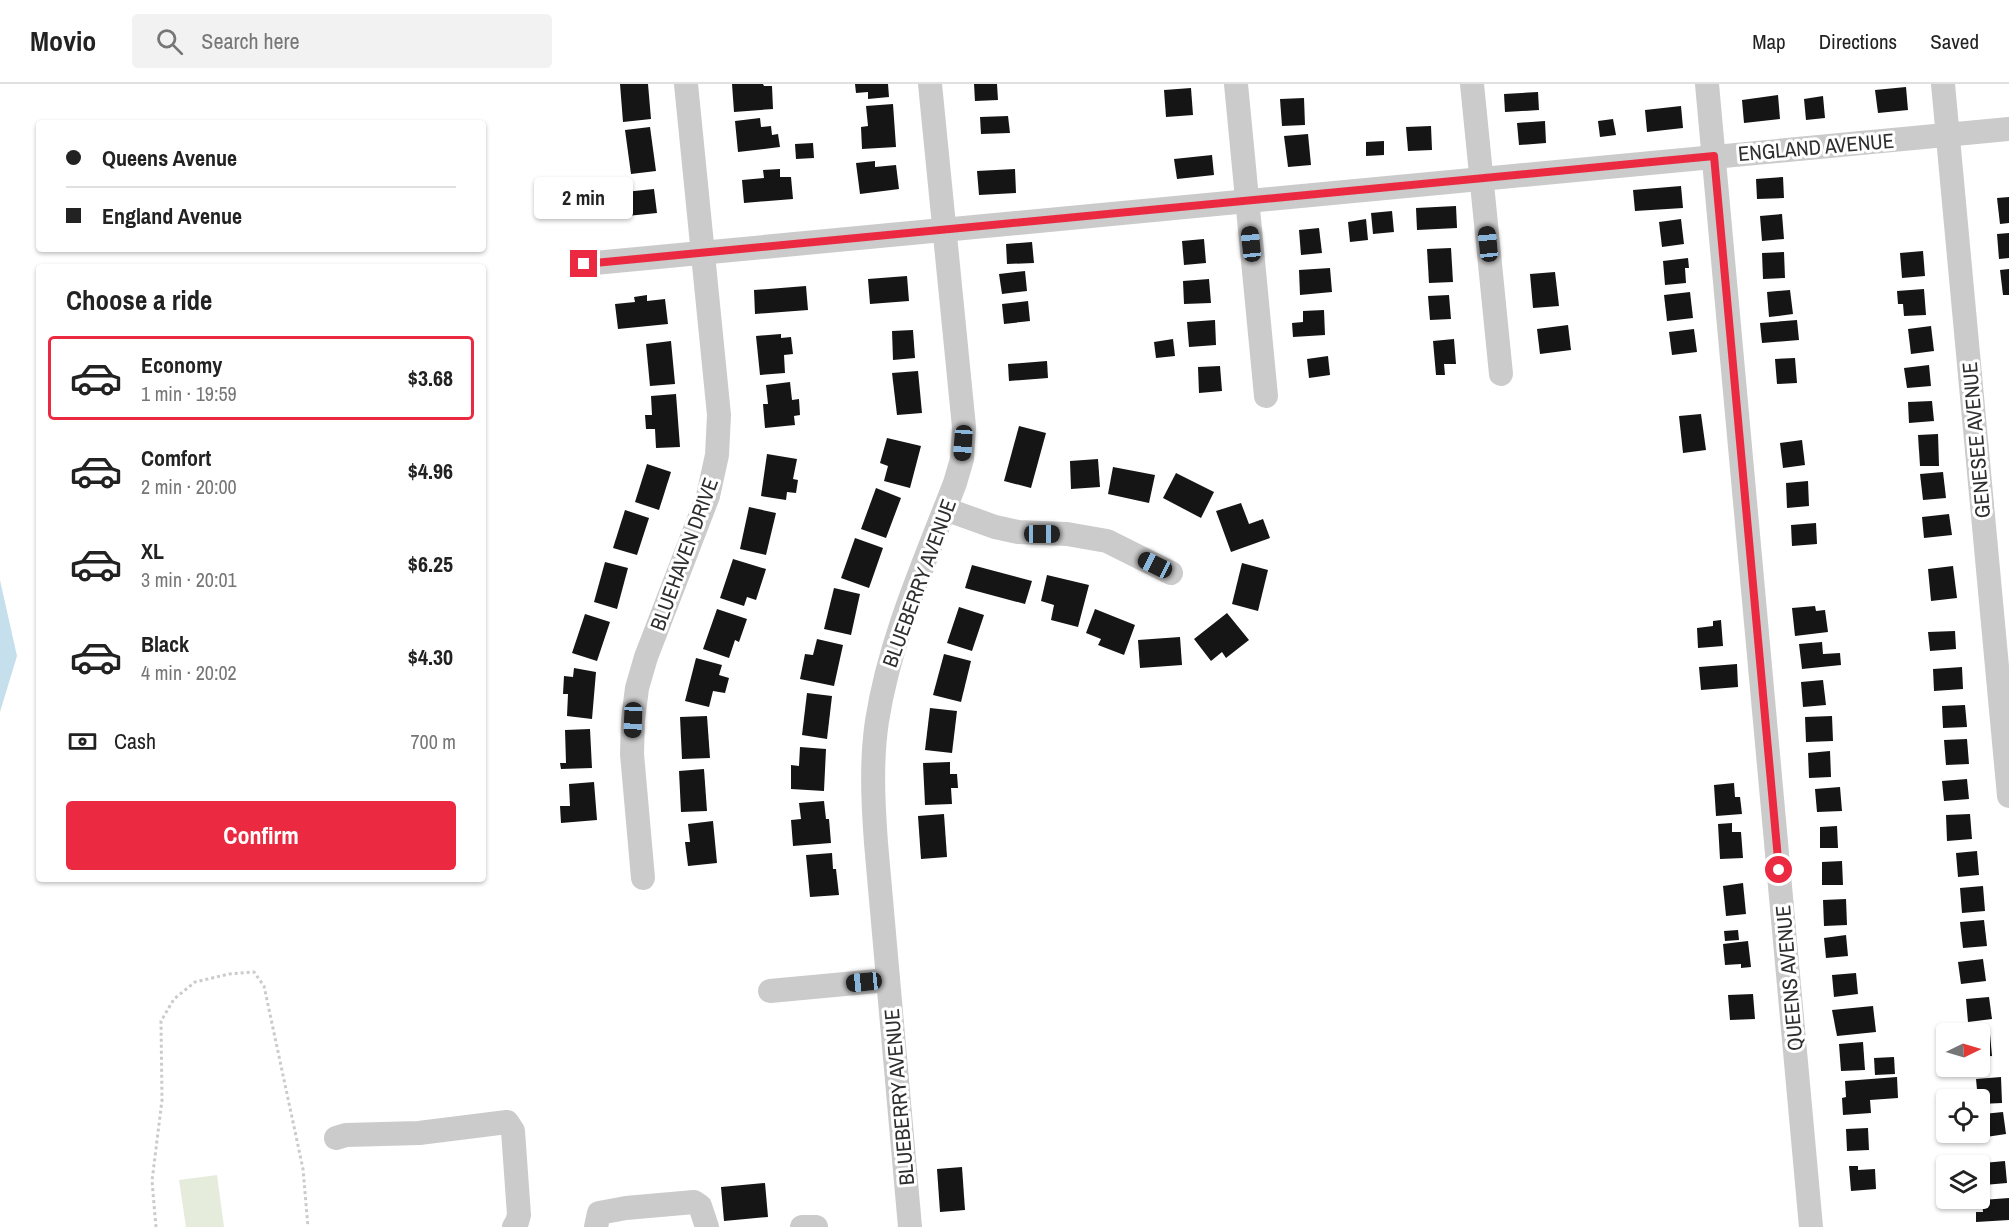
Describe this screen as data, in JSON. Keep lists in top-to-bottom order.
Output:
{
  "streets": {
    "street": [
      "ENGLAND AVENUE",
      "GENESEE AVENUE",
      "BLUEHAVEN DRIVE",
      "BLUEBERRY AVENUE",
      "QUEENS AVENUE"
    ]
  },
  "crossings": [
    ["ENGLAND AVENUE", "GENESEE AVENUE"],
    ["ENGLAND AVENUE", "BLUEHAVEN DRIVE"],
    ["ENGLAND AVENUE", "BLUEBERRY AVENUE"],
    ["ENGLAND AVENUE", "QUEENS AVENUE"]
  ],
  "north": "right",
  "page": {
    "header": "Movio",
    "search": "Search here",
    "nav": ["Map", "Directions", "Saved"],
    "banner": ["Queens Avenue", "England Avenue"],
    "bubble": "2 min",
    "heading": "Choose a ride",
    "list": [
      {
        "name": "Economy",
        "note": "1 min · 19:59",
        "value": "$3.68"
      },
      {
        "name": "Comfort",
        "note": "2 min · 20:00",
        "value": "$4.96"
      },
      {
        "name": "XL",
        "note": "3 min · 20:01",
        "value": "$6.25"
      },
      {
        "name": "Black",
        "note": "4 min · 20:02",
        "value": "$4.30"
      }
    ],
    "pay": ["Cash", "700 m"],
    "buttons": "Confirm"
  }
}
